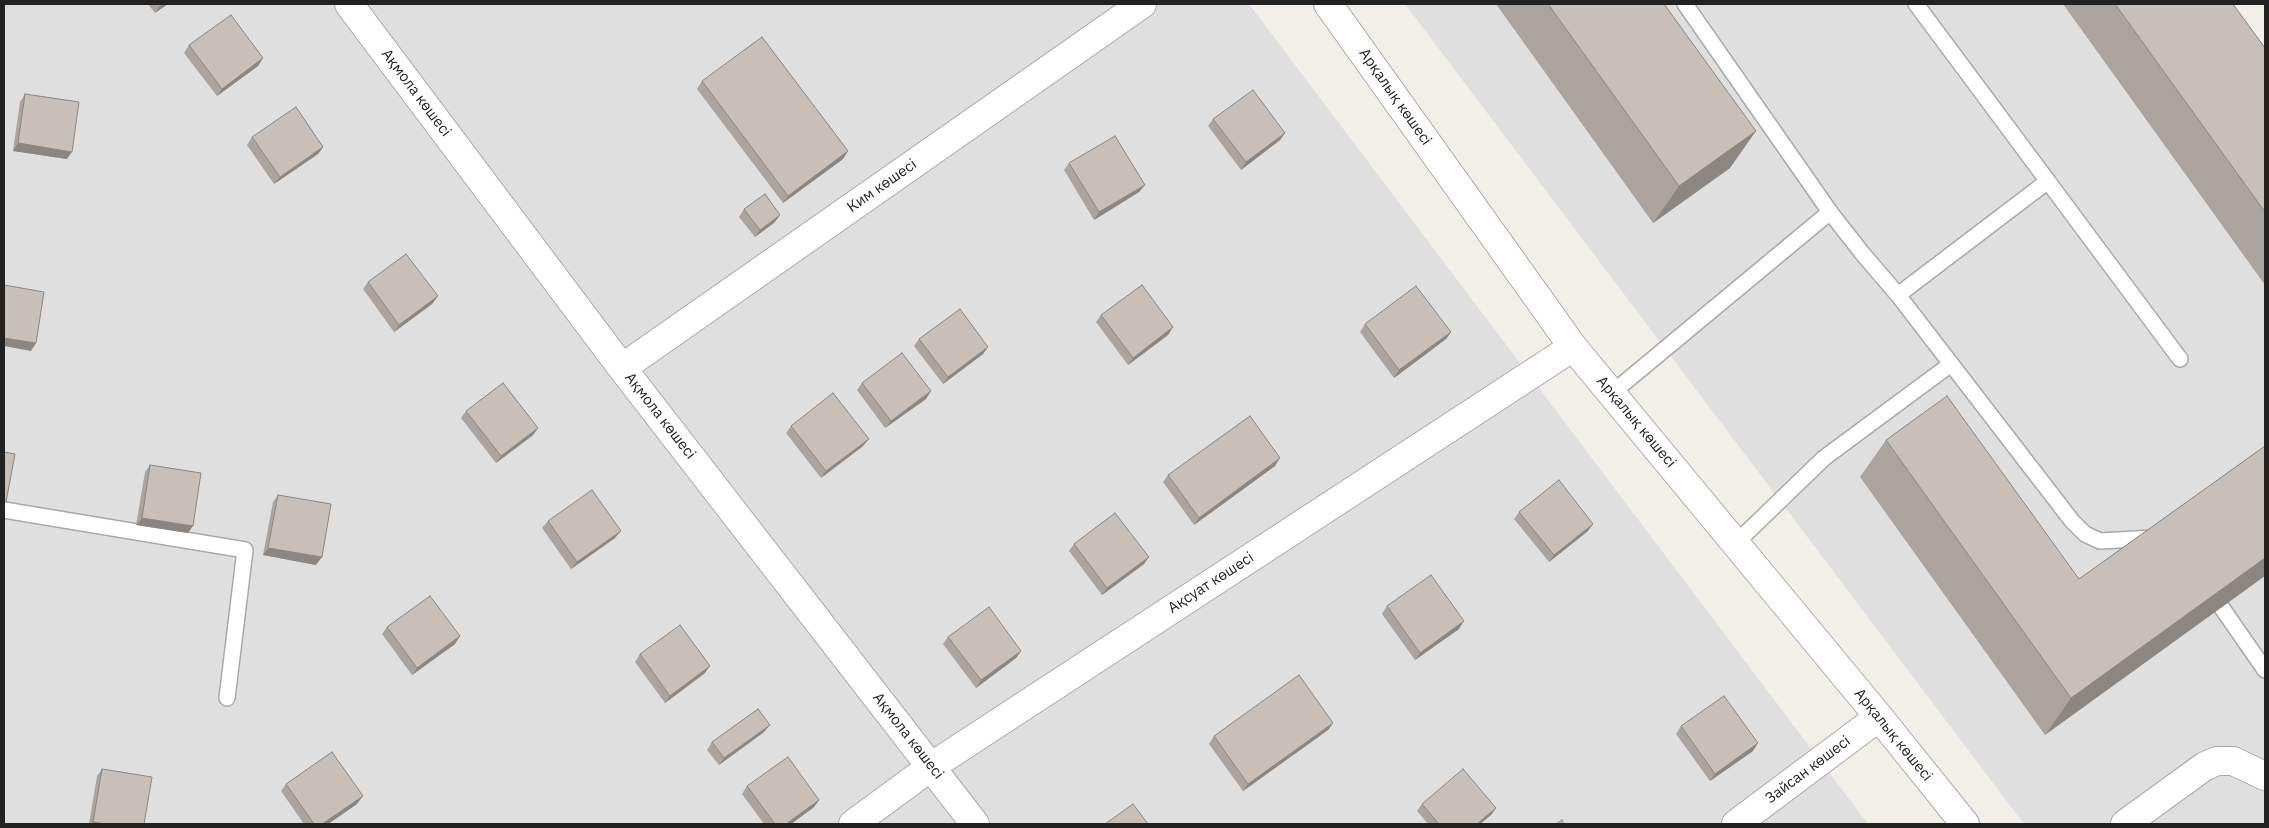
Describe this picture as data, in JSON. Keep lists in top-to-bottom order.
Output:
{
  "streets": {
    "street": [
      "Ақмола көшесі",
      "Арқалық көшесі",
      "Ким көшесі",
      "Ақсуат көшесі",
      "Зайсан көшесі"
    ]
  },
  "crossings": [
    ["Ақмола көшесі", "Ким көшесі"],
    ["Ақмола көшесі", "Ақсуат көшесі"],
    ["Арқалық көшесі", "Ақсуат көшесі"],
    ["Арқалық көшесі", "Зайсан көшесі"]
  ]
}
